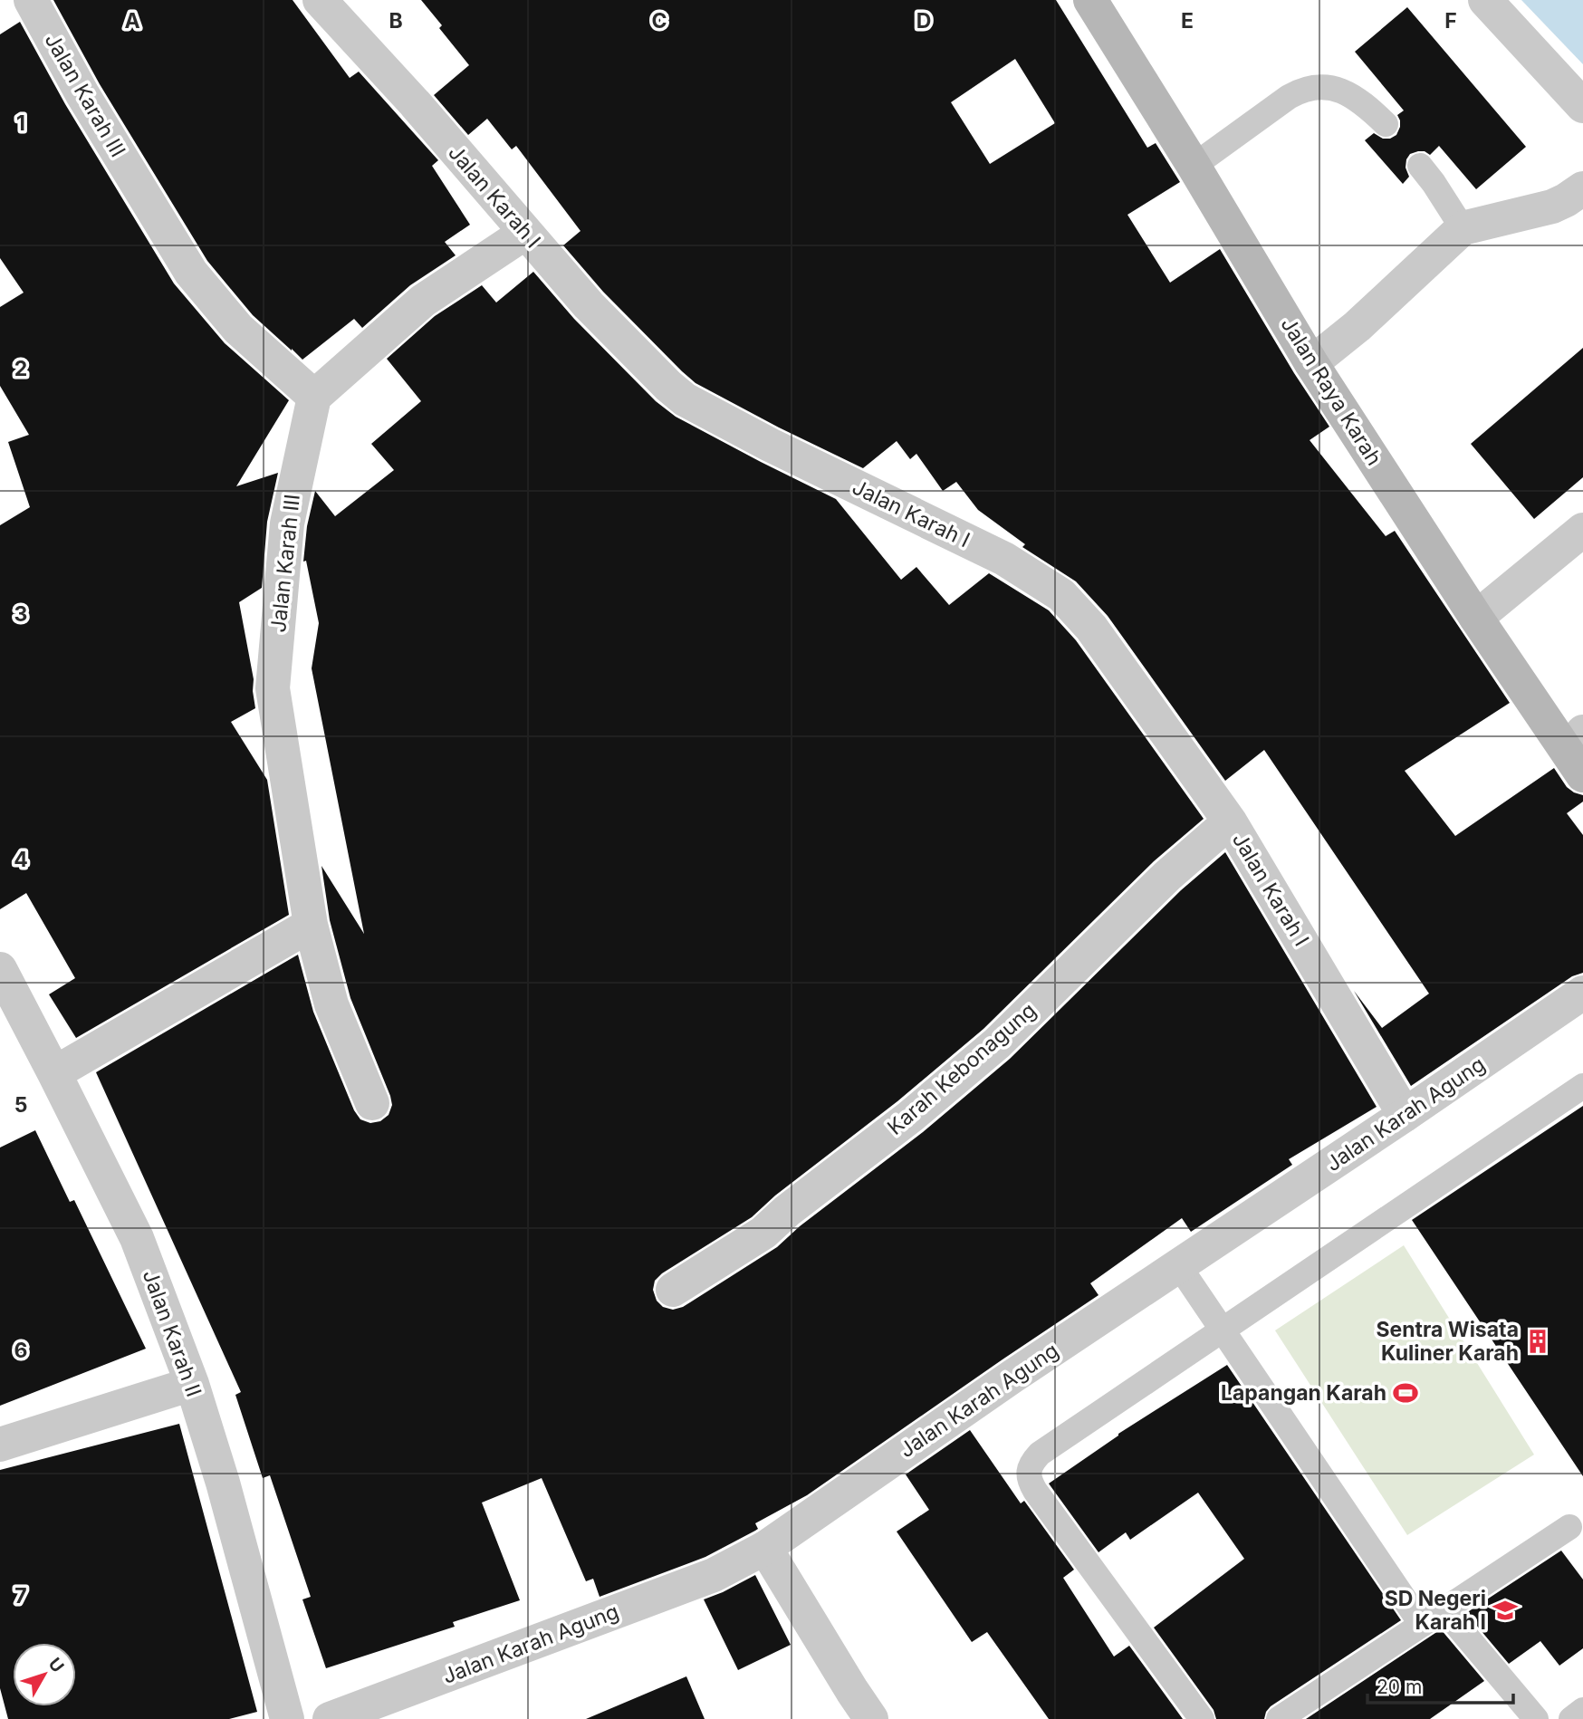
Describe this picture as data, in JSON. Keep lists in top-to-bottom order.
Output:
{
  "streets": {
    "main road": ["Jalan Raya Karah"],
    "street": [
      "Jalan Karah III",
      "Jalan Karah I",
      "Karah Kebonagung",
      "Jalan Karah Agung",
      "Jalan Karah II"
    ]
  },
  "crossings": [
    ["Jalan Karah I", "Karah Kebonagung"],
    ["Jalan Karah I", "Jalan Karah Agung"]
  ],
  "places": {
    "building": ["Sentra Wisata Kuliner Karah"],
    "sports": ["Lapangan Karah"],
    "school or university": ["SD Negeri Karah I"]
  },
  "scale_bar": "20 m",
  "north": "top right",
  "grid": {
    "columns": [
      "A",
      "B",
      "C",
      "D",
      "E",
      "F"
    ],
    "rows": [
      "1",
      "2",
      "3",
      "4",
      "5",
      "6",
      "7"
    ]
  }
}
